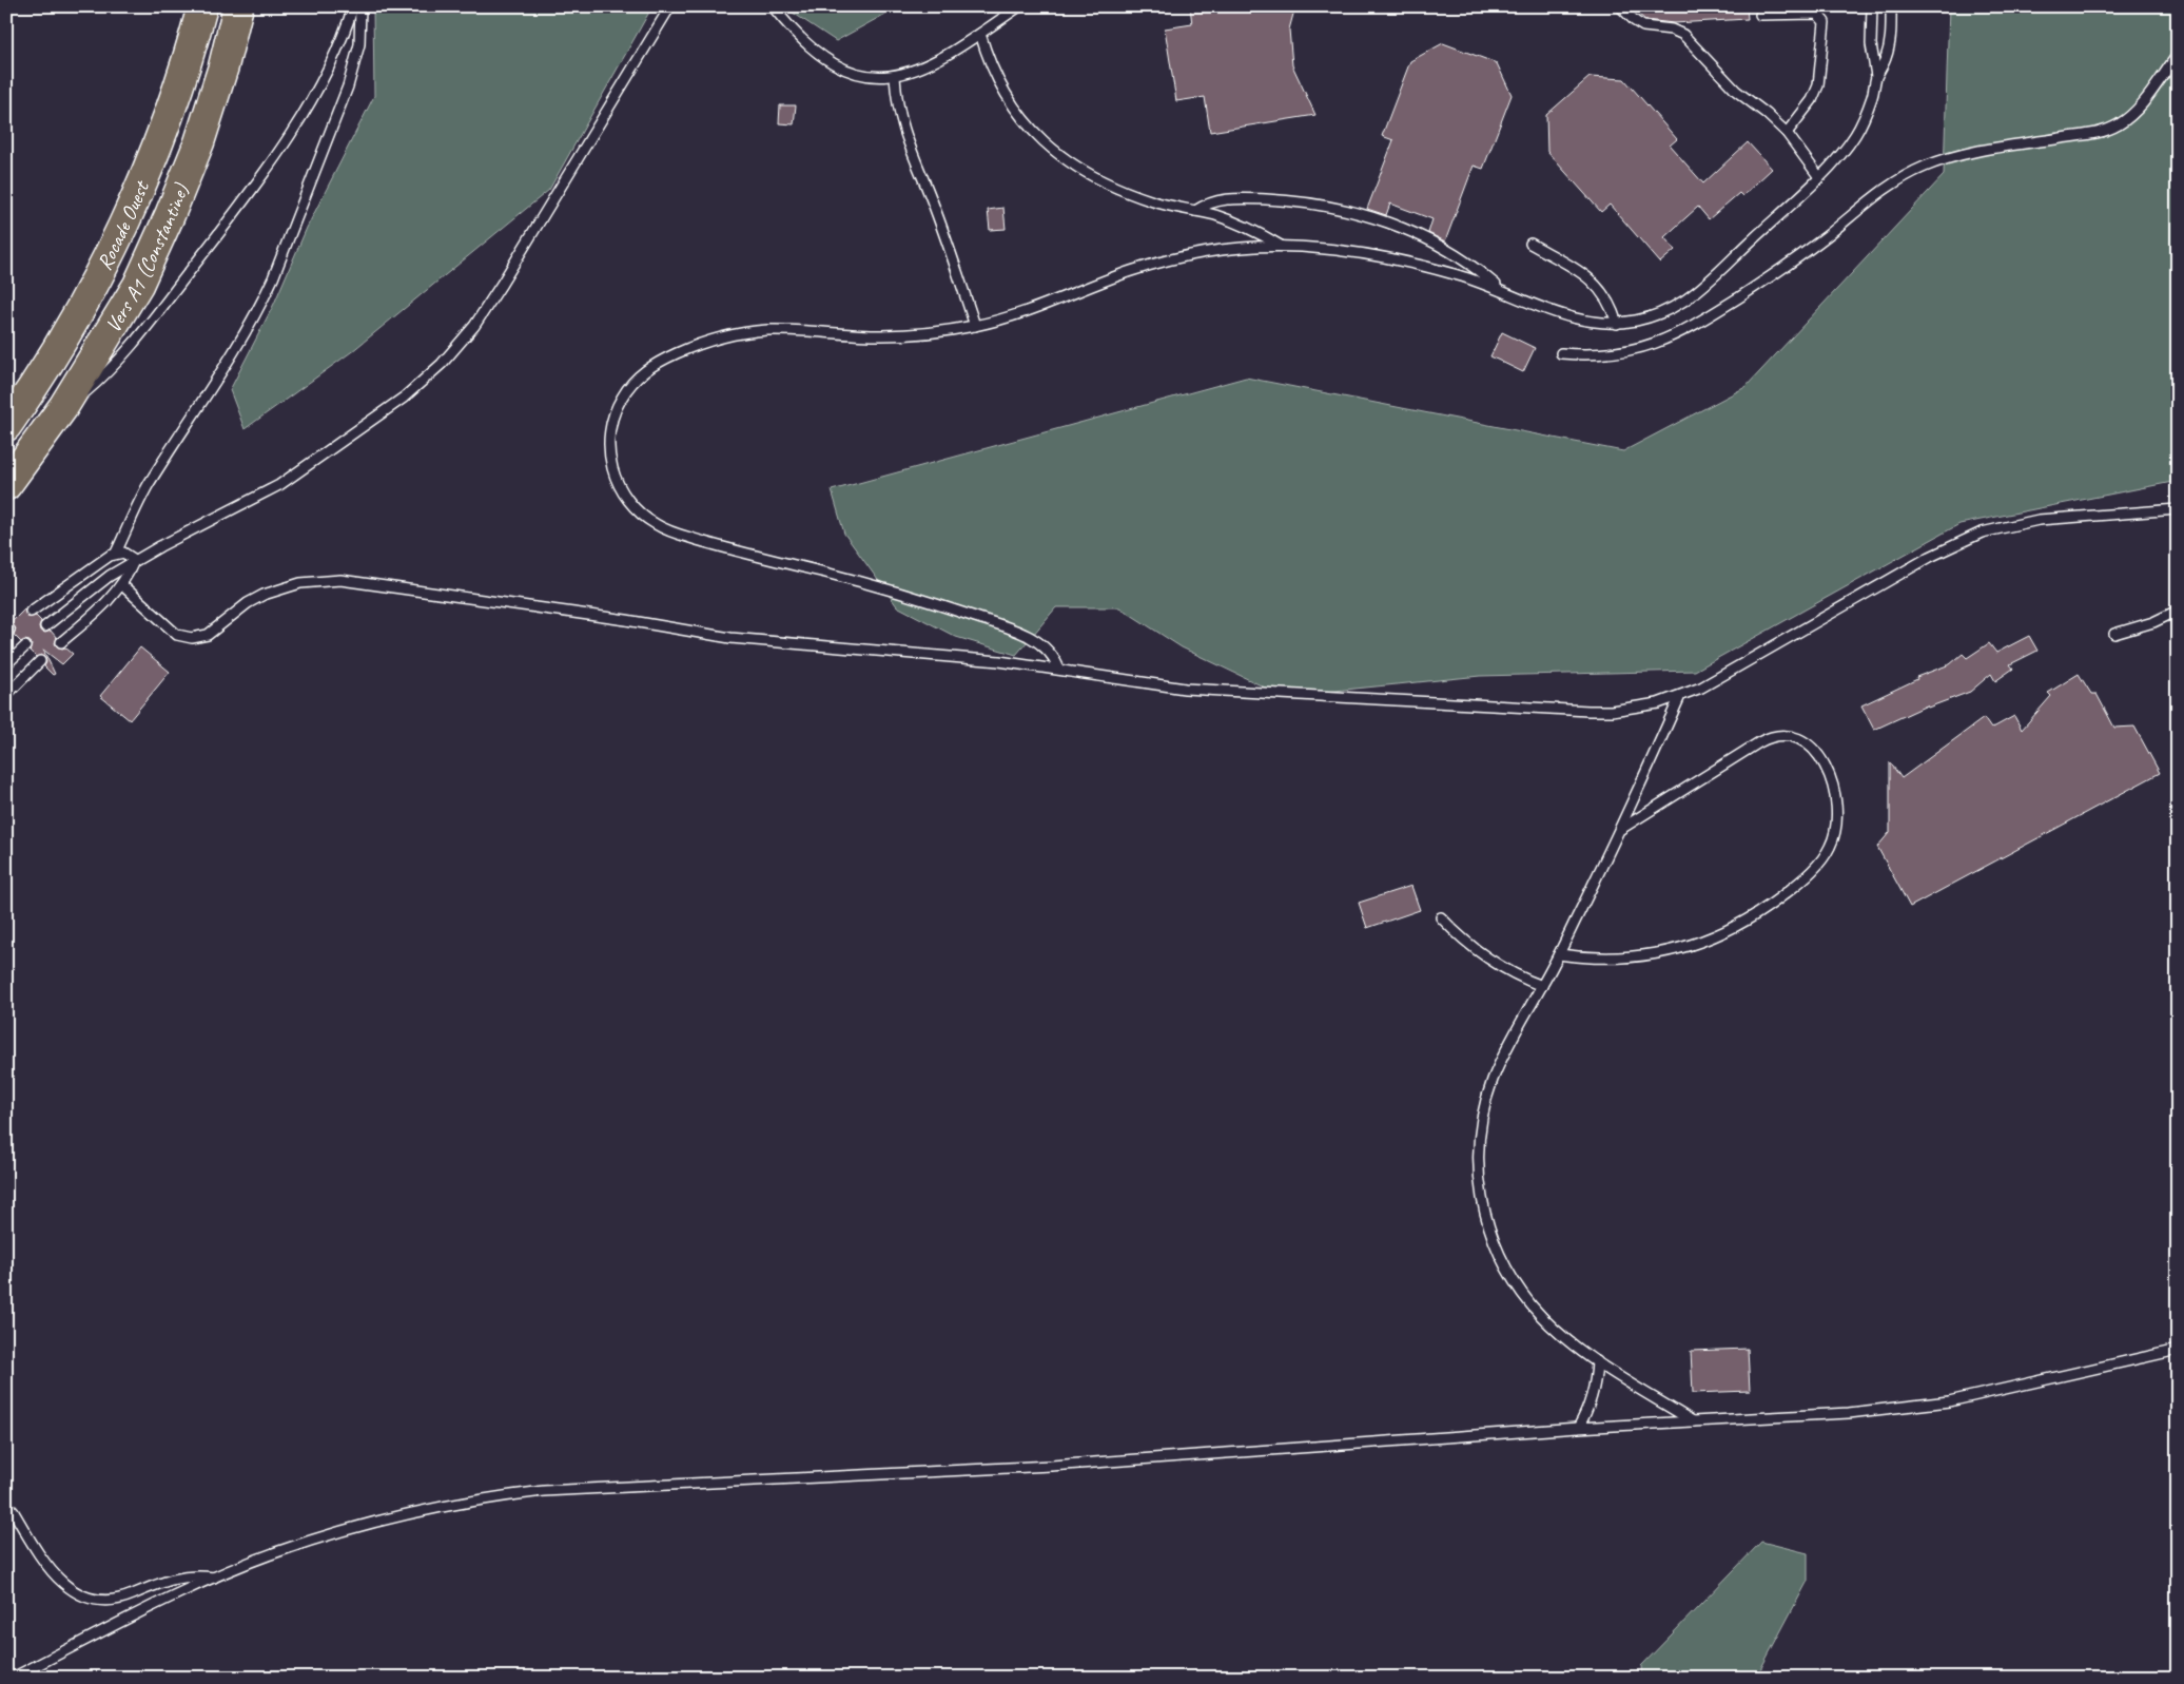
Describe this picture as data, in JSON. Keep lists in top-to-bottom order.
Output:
{
  "streets": {
    "highway": ["Rocade Ouest", "Vers A1 (Constantine)"]
  }
}
